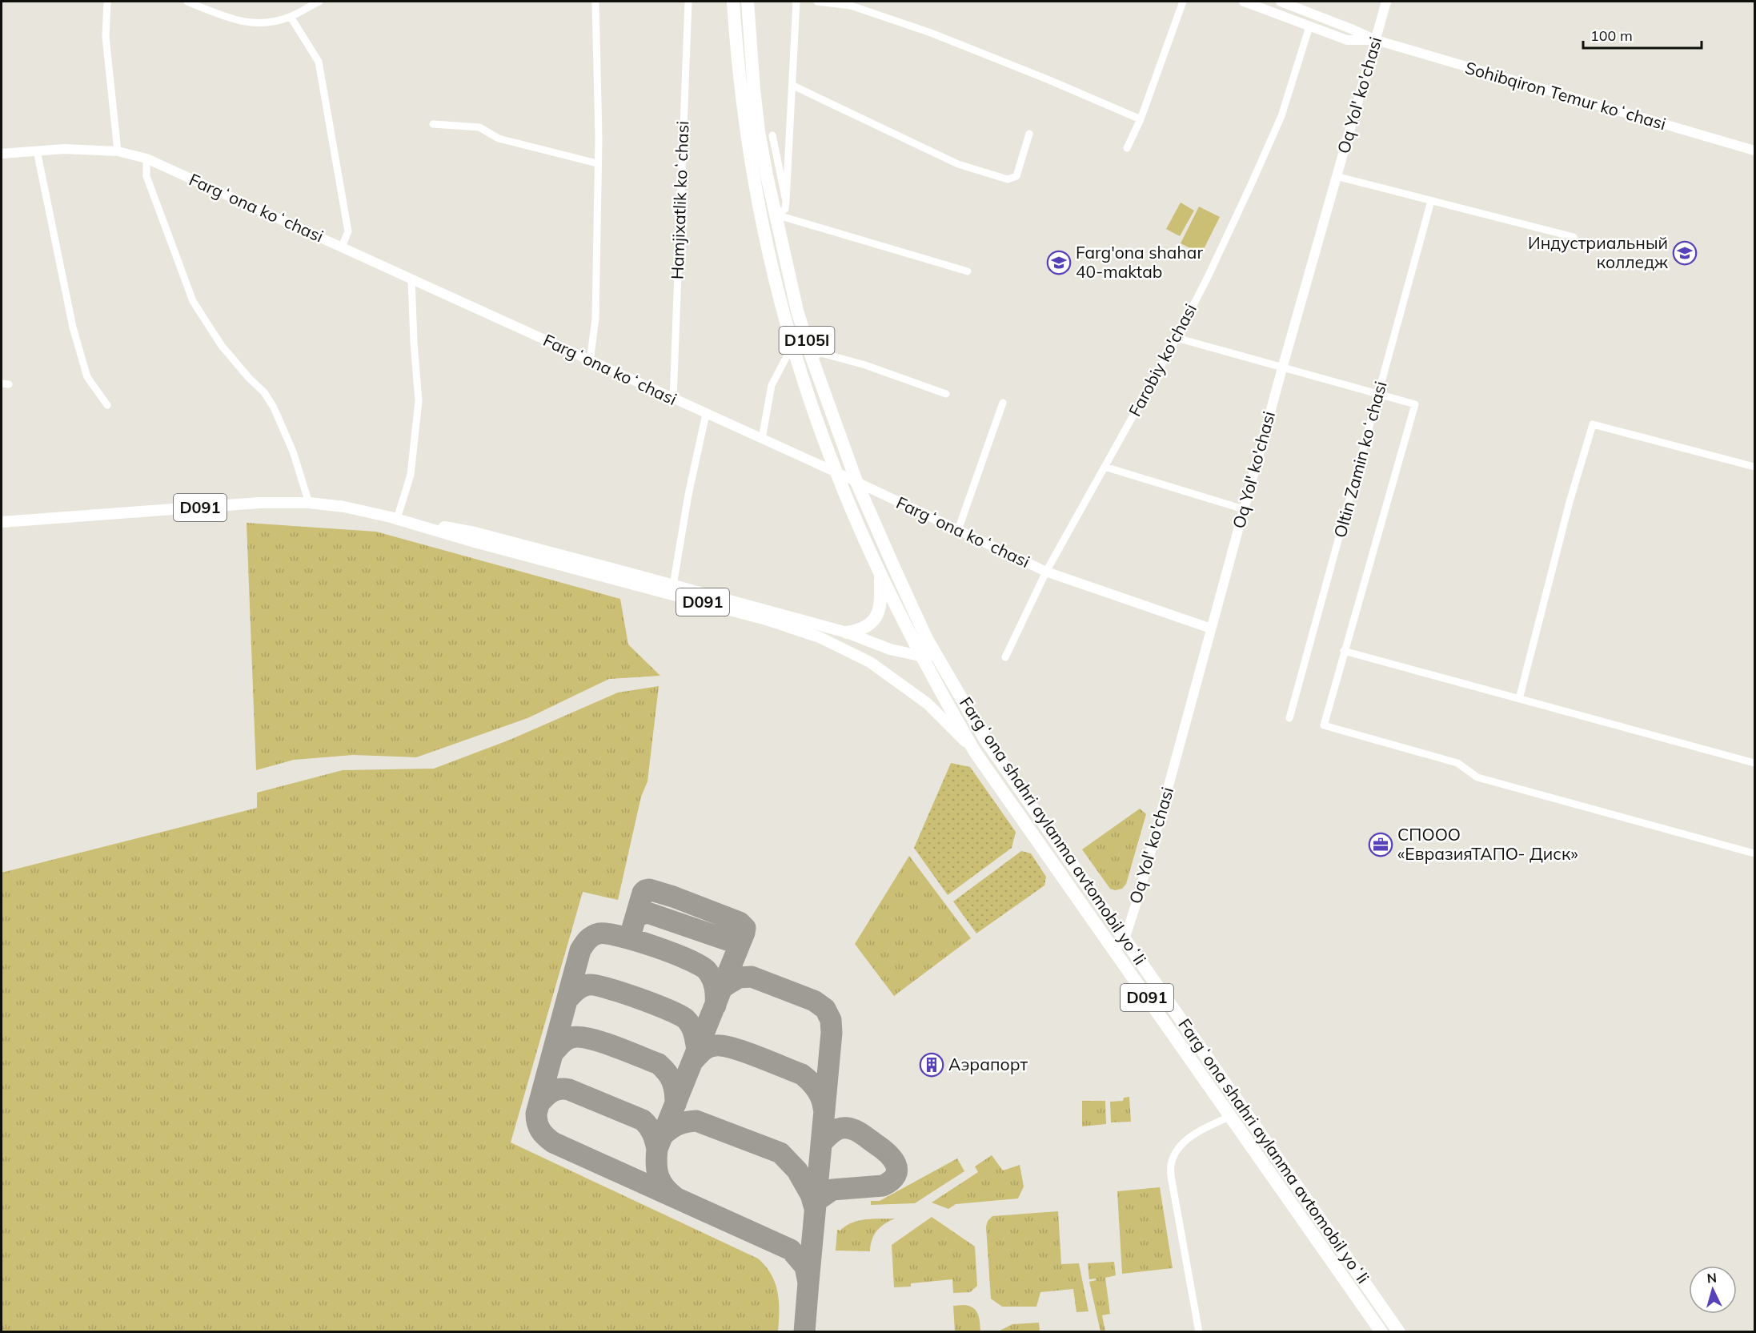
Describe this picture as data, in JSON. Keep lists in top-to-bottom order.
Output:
{
  "streets": {
    "highway": ["D105l", "D091", "Fargʻona shahri aylanma avtomobil yoʻli"],
    "street": [
      "Oq Yol' ko'chasi",
      "Sohibqiron Temur koʻchasi",
      "Hamjixatlik koʻchasi",
      "Fargʻona koʻchasi",
      "Farobiy ko'chasi",
      "Oltin Zamin koʻchasi"
    ]
  },
  "crossings": [
    ["Oq Yol' ko'chasi", "Sohibqiron Temur koʻchasi"],
    ["Oq Yol' ko'chasi", "Fargʻona koʻchasi"],
    ["Oq Yol' ko'chasi", "Fargʻona shahri aylanma avtomobil yoʻli"],
    ["Sohibqiron Temur koʻchasi", "Farobiy ko'chasi"],
    ["Hamjixatlik koʻchasi", "Fargʻona koʻchasi"],
    ["Fargʻona koʻchasi", "Farobiy ko'chasi"],
    ["Fargʻona koʻchasi", "Fargʻona shahri aylanma avtomobil yoʻli"],
    ["D091", "Fargʻona shahri aylanma avtomobil yoʻli"]
  ],
  "places": {
    "school or university": ["Индустриальный колледж", "Farg'ona shahar 40-maktab"],
    "office": ["СПООО «ЕвразияТАПО- Диск»"],
    "building": ["Аэрапорт"]
  },
  "scale_bar": "100 m",
  "north": "top"
}
